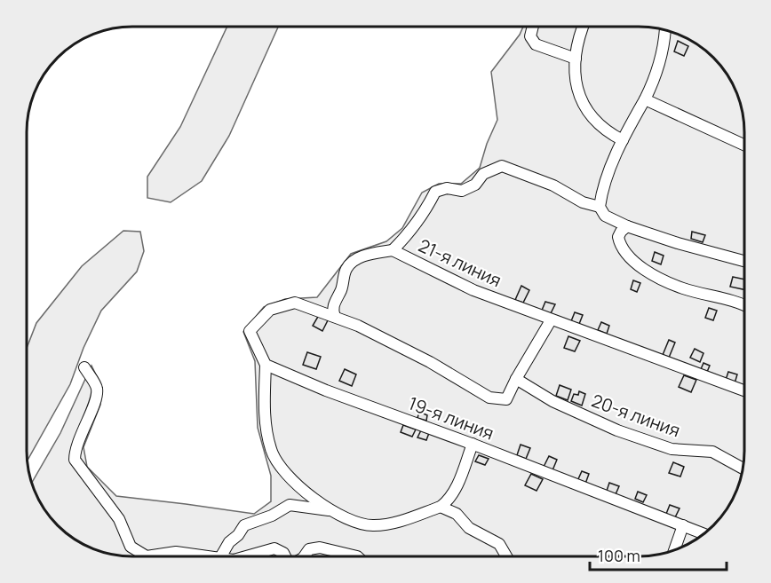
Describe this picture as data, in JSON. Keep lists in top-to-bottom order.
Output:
{
  "streets": {
    "street": ["21-я линия", "20-я линия", "19-я линия"]
  },
  "scale_bar": "100 m"
}
